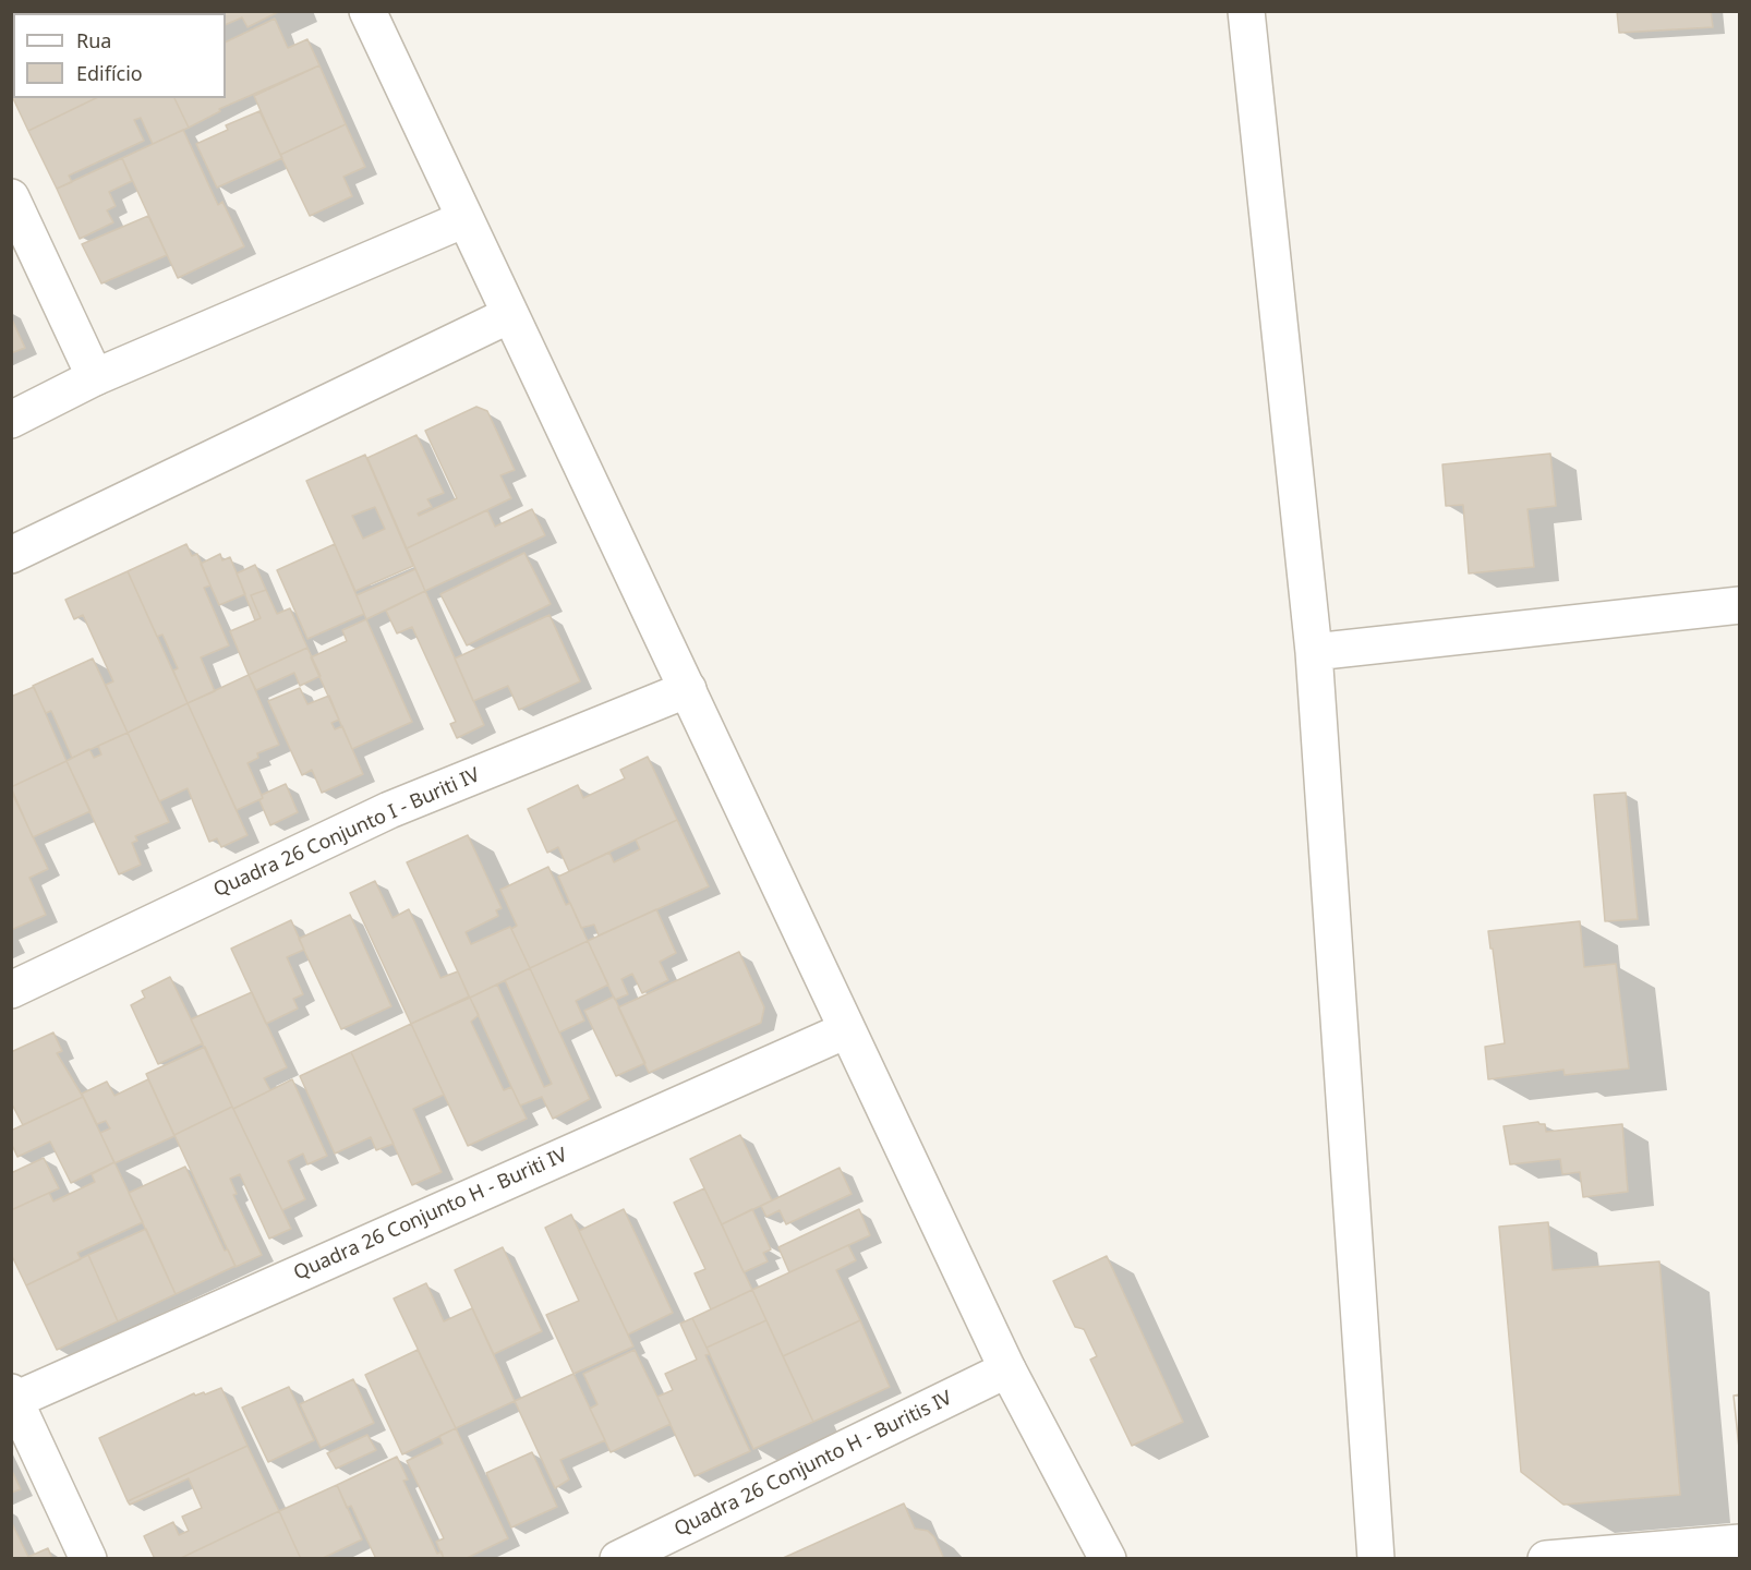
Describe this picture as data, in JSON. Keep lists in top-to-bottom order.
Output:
{
  "streets": {
    "street": ["Quadra 26 Conjunto I - Buriti IV", "Quadra 26 Conjunto H - Buriti IV", "Quadra 26 Conjunto H - Buritis IV"]
  },
  "legend": ["Rua", "Edifício"]
}
